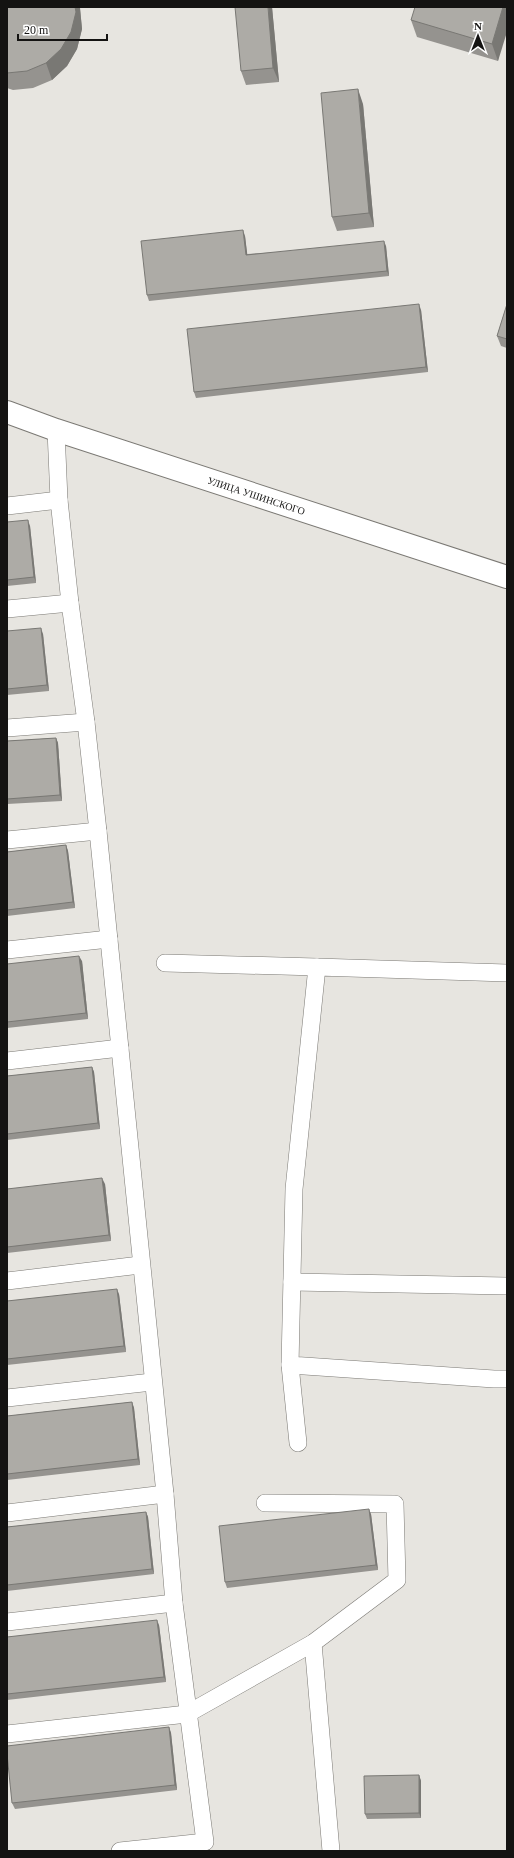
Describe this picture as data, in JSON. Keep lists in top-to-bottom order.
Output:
{
  "streets": {
    "street": ["УЛИЦА УШИНСКОГО"]
  },
  "scale_bar": "20 m",
  "north": "top"
}
